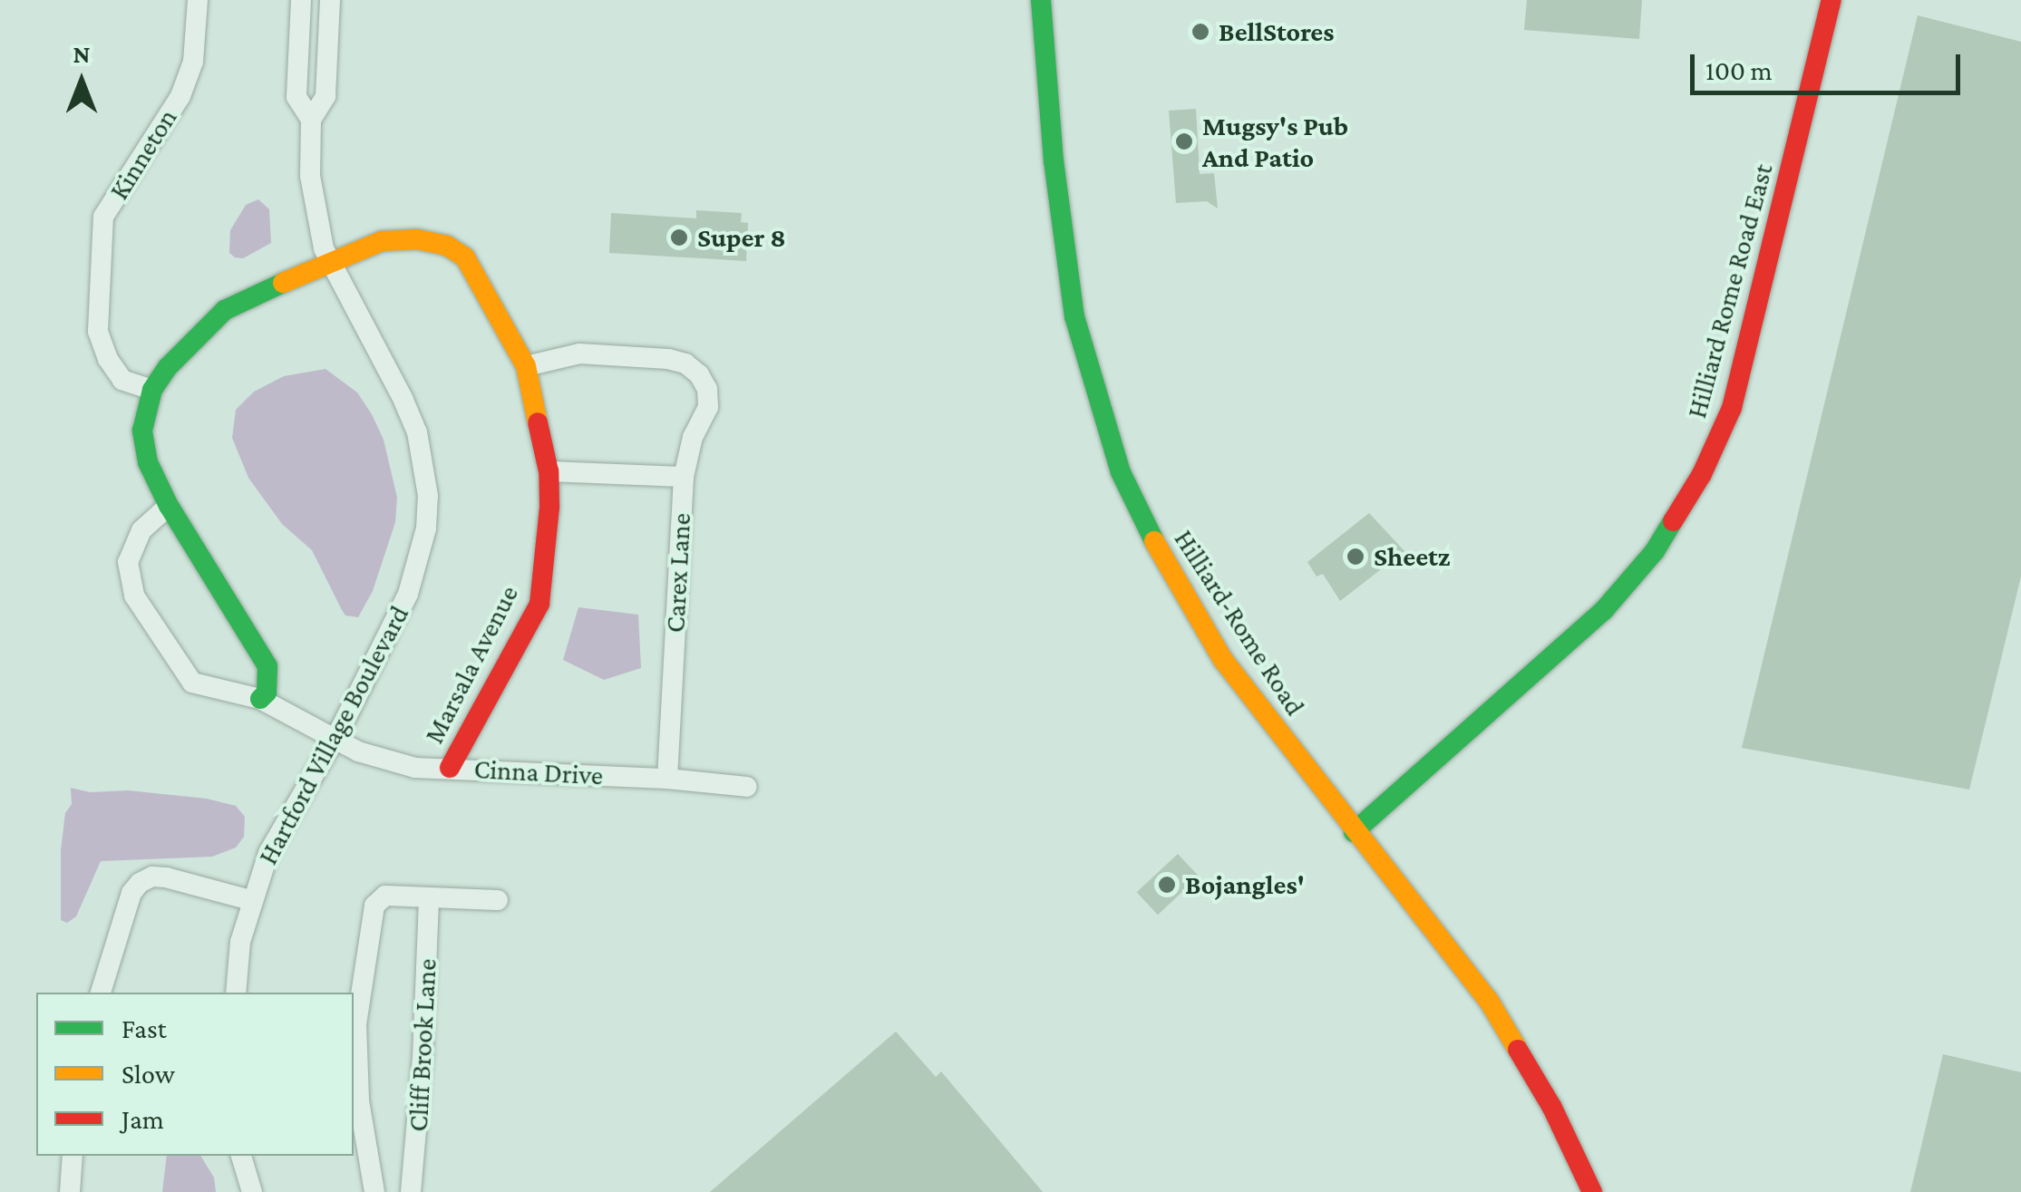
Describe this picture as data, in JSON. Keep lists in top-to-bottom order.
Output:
{
  "streets": {
    "street": [
      "Kinneton",
      "Hilliard Rome Road East",
      "Carex Lane",
      "Hilliard-Rome Road",
      "Marsala Avenue",
      "Hartford Village Boulevard",
      "Cinna Drive",
      "Cliff Brook Lane"
    ]
  },
  "crossings": [
    ["Kinneton", "Marsala Avenue"],
    ["Hilliard Rome Road East", "Hilliard-Rome Road"],
    ["Carex Lane", "Marsala Avenue"],
    ["Carex Lane", "Cinna Drive"],
    ["Marsala Avenue", "Hartford Village Boulevard"],
    ["Marsala Avenue", "Cinna Drive"],
    ["Hartford Village Boulevard", "Cinna Drive"]
  ],
  "places": [
    "BellStores",
    "Mugsy's Pub And Patio",
    "Super 8",
    "Sheetz",
    "Bojangles'"
  ],
  "legend": ["Fast", "Slow", "Jam"],
  "scale_bar": "100 m",
  "north": "top"
}
